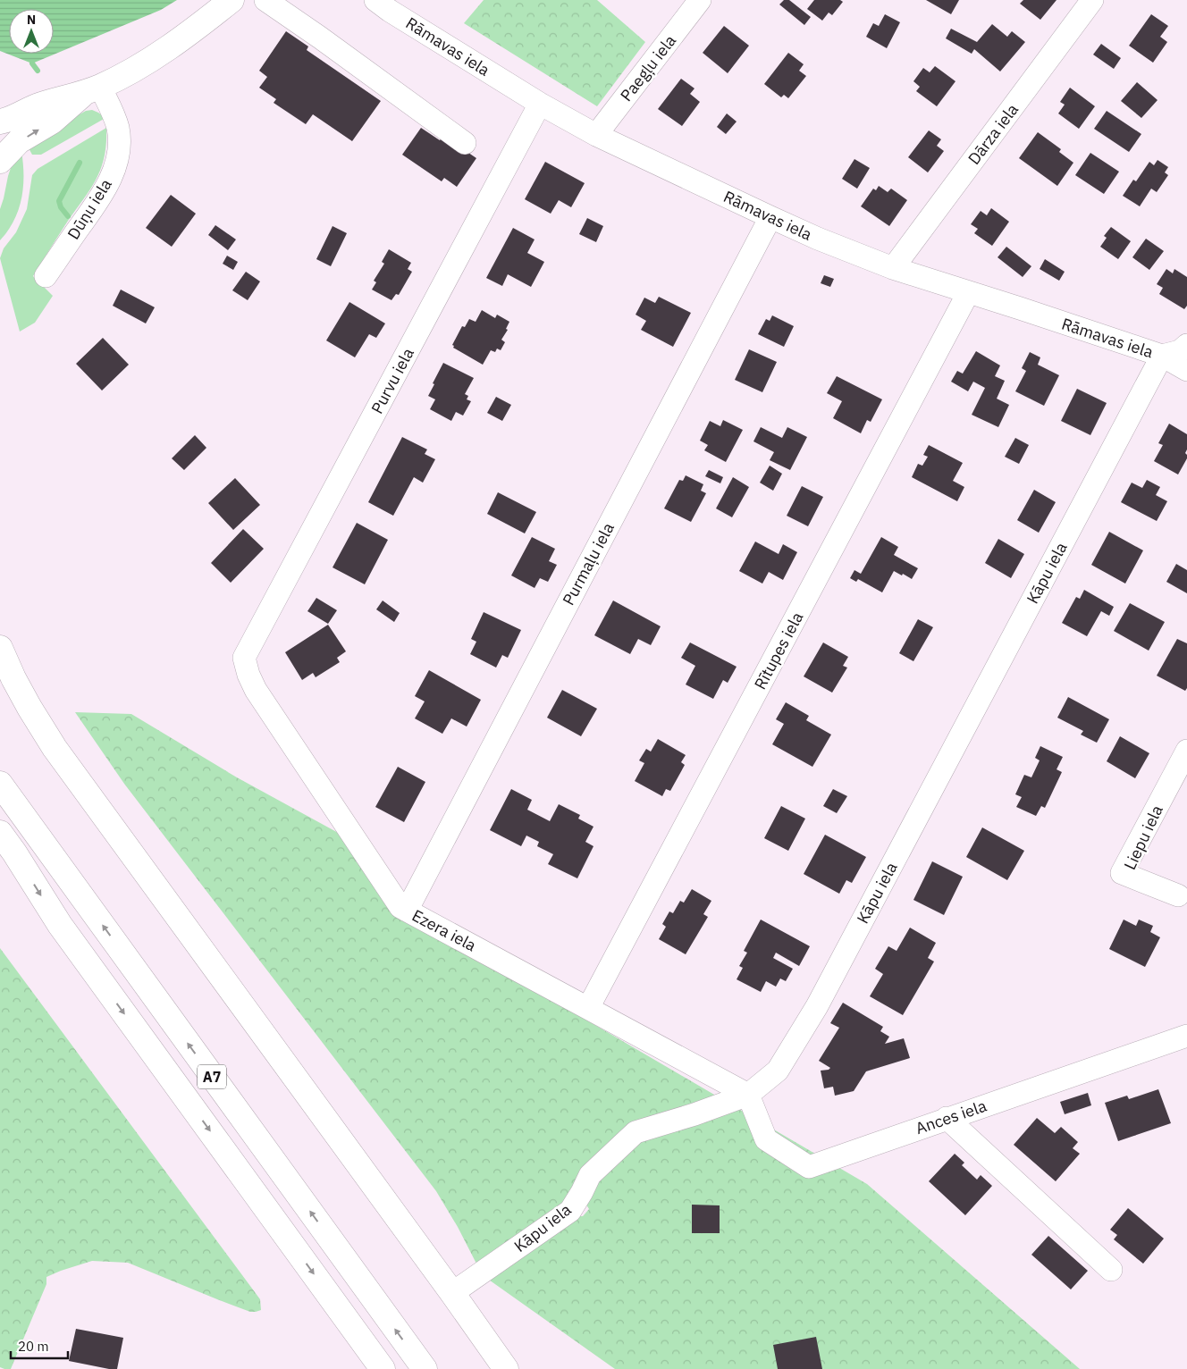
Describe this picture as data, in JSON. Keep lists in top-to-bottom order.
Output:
{
  "streets": {
    "main road": ["A7"],
    "street": [
      "Rāmavas iela",
      "Paegļu iela",
      "Dārza iela",
      "Dūņu iela",
      "Purvu iela",
      "Purmaļu iela",
      "Kāpu iela",
      "Rītupes iela",
      "Liepu iela",
      "Ezera iela",
      "Ances iela"
    ]
  },
  "crossings": [
    ["Rāmavas iela", "Paegļu iela"],
    ["Rāmavas iela", "Dārza iela"],
    ["Rāmavas iela", "Purvu iela"],
    ["Rāmavas iela", "Purmaļu iela"],
    ["Rāmavas iela", "Kāpu iela"],
    ["Rāmavas iela", "Rītupes iela"],
    ["Purvu iela", "Ezera iela"],
    ["Purmaļu iela", "Ezera iela"],
    ["Kāpu iela", "Ezera iela"],
    ["Kāpu iela", "Ances iela"],
    ["Rītupes iela", "Ezera iela"],
    ["Ezera iela", "Ances iela"]
  ],
  "scale_bar": "20 m",
  "north": "top"
}
